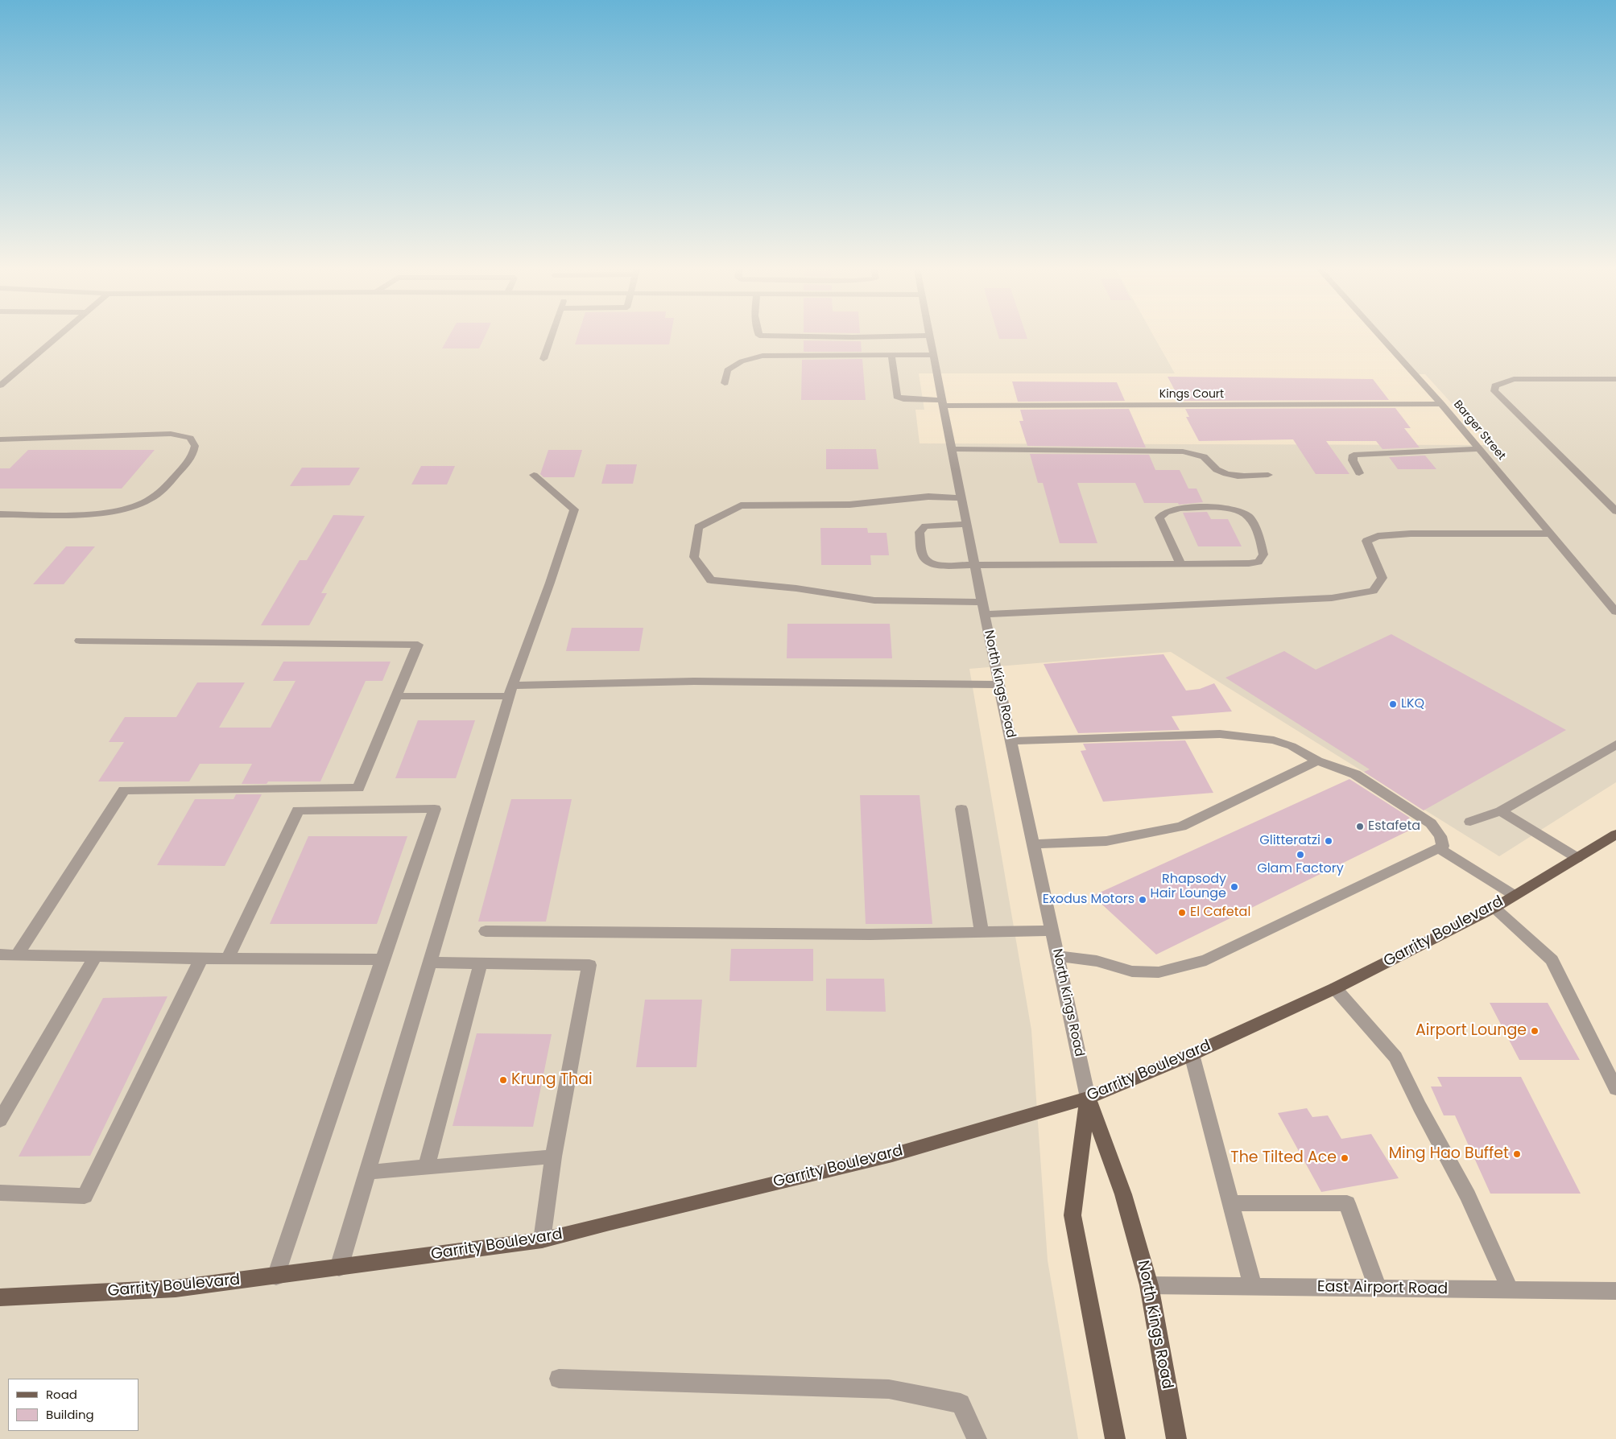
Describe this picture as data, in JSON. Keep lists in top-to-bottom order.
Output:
{
  "streets": {
    "main road": ["North Kings Road", "Garrity Boulevard"],
    "street": ["Kings Court", "Barger Street", "East Airport Road"]
  },
  "crossings": [
    ["Kings Court", "Barger Street"],
    ["Kings Court", "North Kings Road"],
    ["North Kings Road", "Garrity Boulevard"],
    ["North Kings Road", "East Airport Road"]
  ],
  "places": [
    "LKQ",
    "Estafeta",
    "Glitteratzi",
    "Glam Factory",
    "Rhapsody Hair Lounge",
    "Exodus Motors",
    "El Cafetal",
    "Airport Lounge",
    "Krung Thai",
    "Ming Hao Buffet",
    "The Tilted Ace"
  ],
  "legend": ["Road", "Building"]
}
